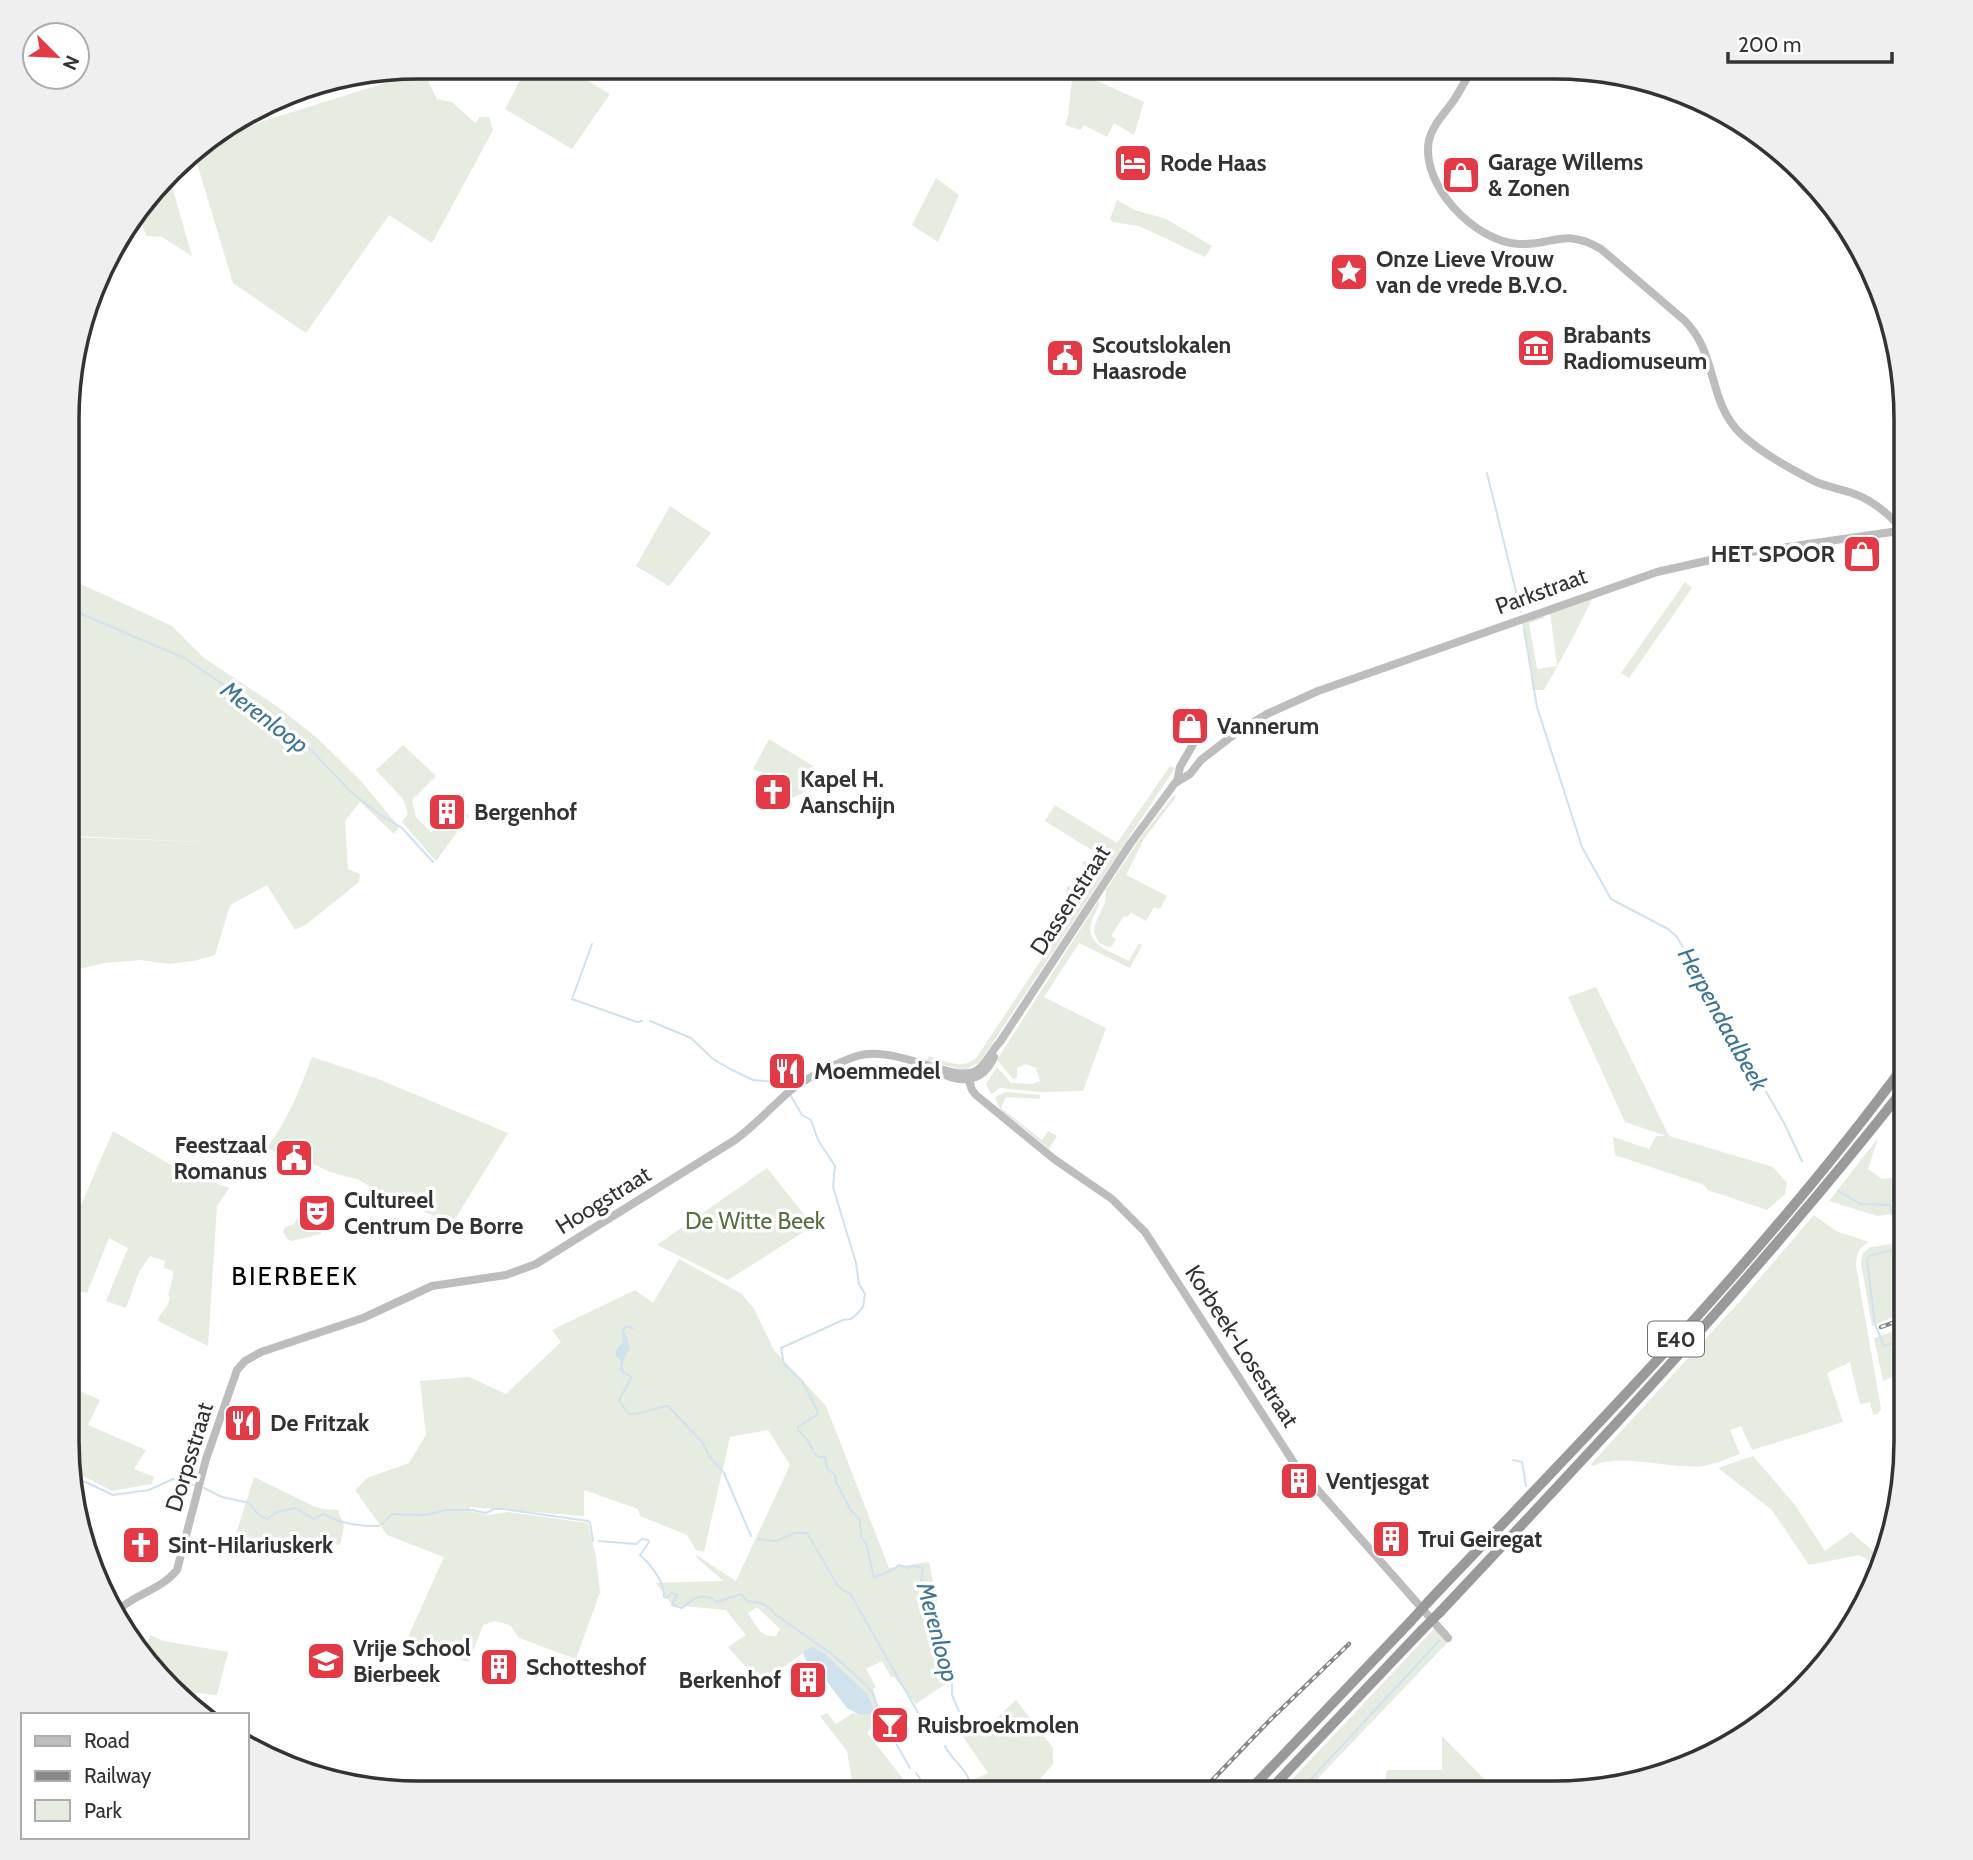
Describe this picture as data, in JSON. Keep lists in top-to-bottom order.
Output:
{
  "streets": {
    "highway": ["E40"],
    "street": [
      "Parkstraat",
      "Dassenstraat",
      "Hoogstraat",
      "Korbeek-Losestraat",
      "Dorpsstraat"
    ]
  },
  "crossings": [
    ["Dassenstraat", "Hoogstraat"],
    ["Dassenstraat", "Korbeek-Losestraat"],
    ["Hoogstraat", "Korbeek-Losestraat"],
    ["Hoogstraat", "Dorpsstraat"]
  ],
  "districts": ["BIERBEEK"],
  "water": ["Merenloop", "Herpendaalbeek"],
  "parks": ["De Witte Beek"],
  "places": {
    "hotel": ["Rode Haas"],
    "shop": ["Garage Willems & Zonen", "HET SPOOR", "Vannerum"],
    "place": ["Onze Lieve Vrouw van de vrede B.V.O."],
    "museum": ["Brabants Radiomuseum"],
    "public building": ["Scoutslokalen Haasrode", "Feestzaal Romanus"],
    "church": ["Kapel H. Aanschijn", "Sint-Hilariuskerk"],
    "building": [
      "Bergenhof",
      "Ventjesgat",
      "Trui Geiregat",
      "Schotteshof",
      "Berkenhof"
    ],
    "restaurant": ["Moemmedel", "De Fritzak"],
    "theatre": ["Cultureel Centrum De Borre"],
    "school or university": ["Vrije School Bierbeek"],
    "bar": ["Ruisbroekmolen"]
  },
  "legend": ["Road", "Railway", "Park"],
  "scale_bar": "200 m",
  "north": "bottom right"
}
